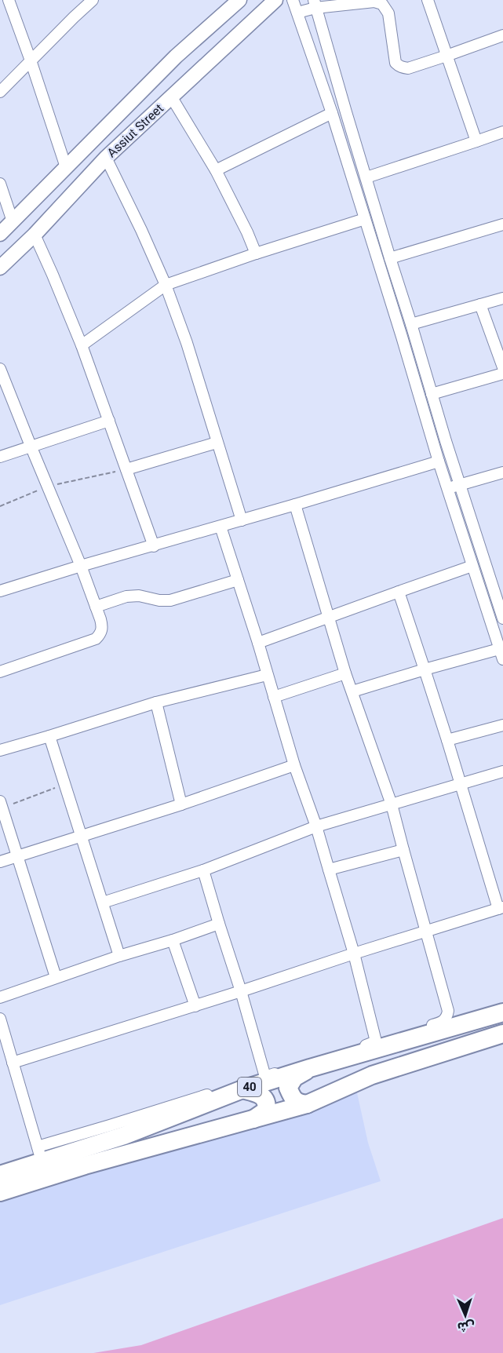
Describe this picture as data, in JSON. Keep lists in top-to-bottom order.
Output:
{
  "streets": {
    "highway": ["40"],
    "street": ["Assiut Street"]
  },
  "north": "bottom"
}
